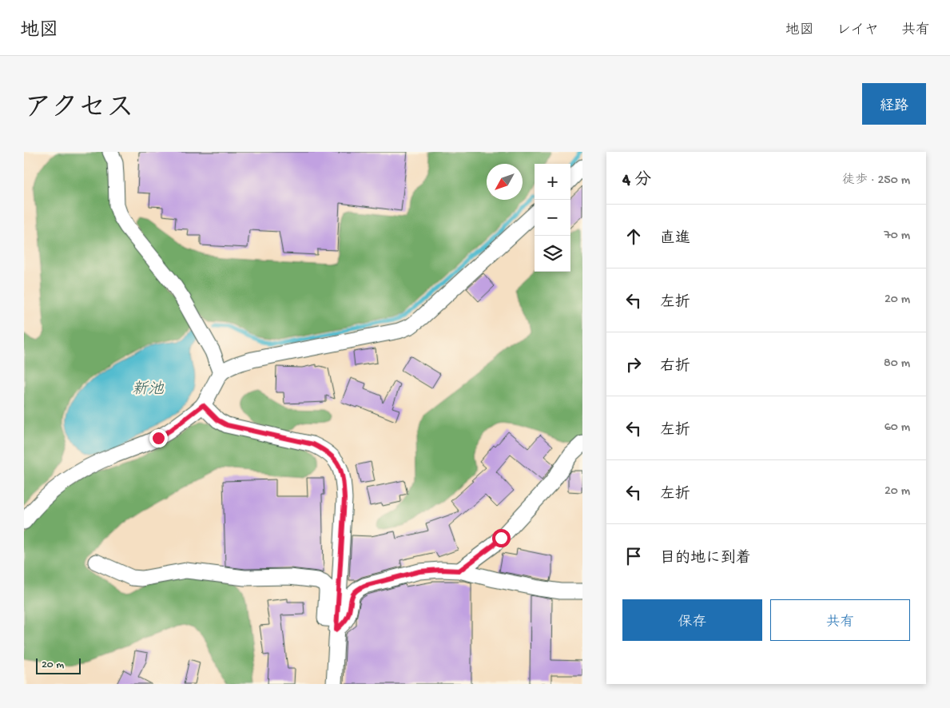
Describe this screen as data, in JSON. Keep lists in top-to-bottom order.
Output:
{
  "water": ["新池"],
  "scale_bar": "20 m",
  "north": "bottom left",
  "page": {
    "header": "地図",
    "nav": ["地図", "レイヤ", "共有"],
    "title": "アクセス",
    "buttons": [
      "経路",
      ["保存", "共有"]
    ],
    "heading": ["4 分", "徒歩 · 250 m"],
    "map_buttons": ["+", "−"],
    "list": [
      ["直進", "70 m"],
      ["左折", "20 m"],
      ["右折", "80 m"],
      ["左折", "60 m"],
      ["左折", "20 m"],
      "目的地に到着"
    ],
    "scale": "20 m"
  }
}
